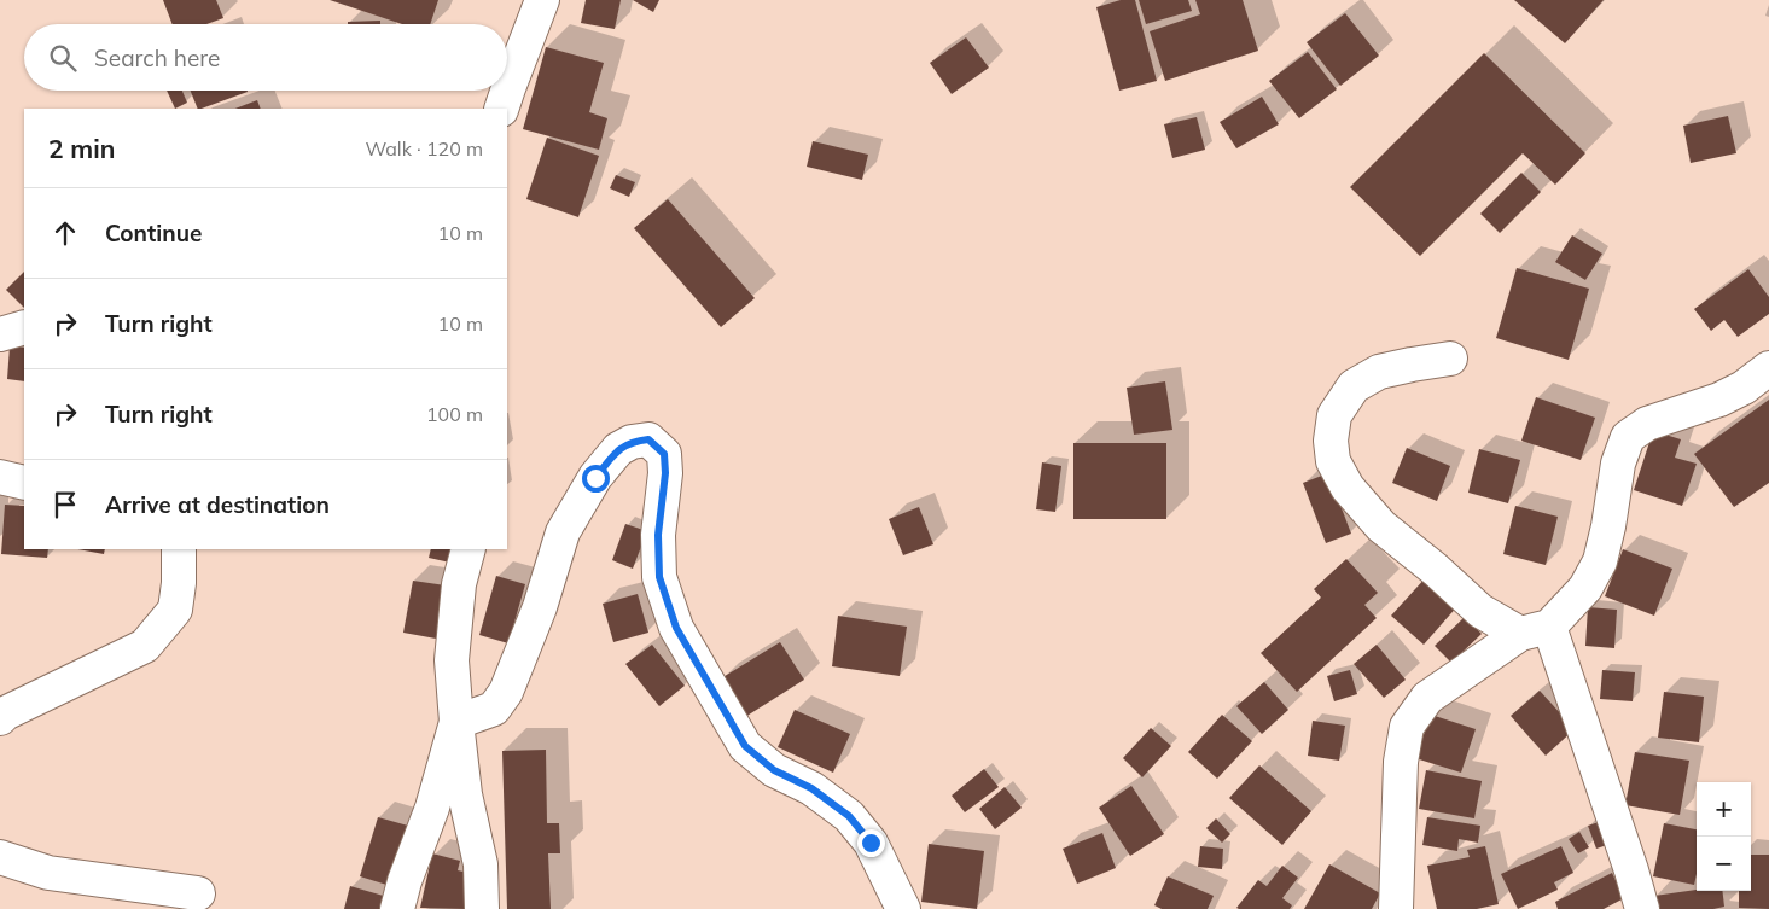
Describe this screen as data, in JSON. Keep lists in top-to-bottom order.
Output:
{
  "page": {
    "search": "Search here",
    "heading": ["2 min", "Walk · 120 m"],
    "list": [
      ["Continue", "10 m"],
      ["Turn right", "10 m"],
      ["Turn right", "100 m"],
      "Arrive at destination"
    ],
    "map_buttons": ["+", "−"]
  }
}
